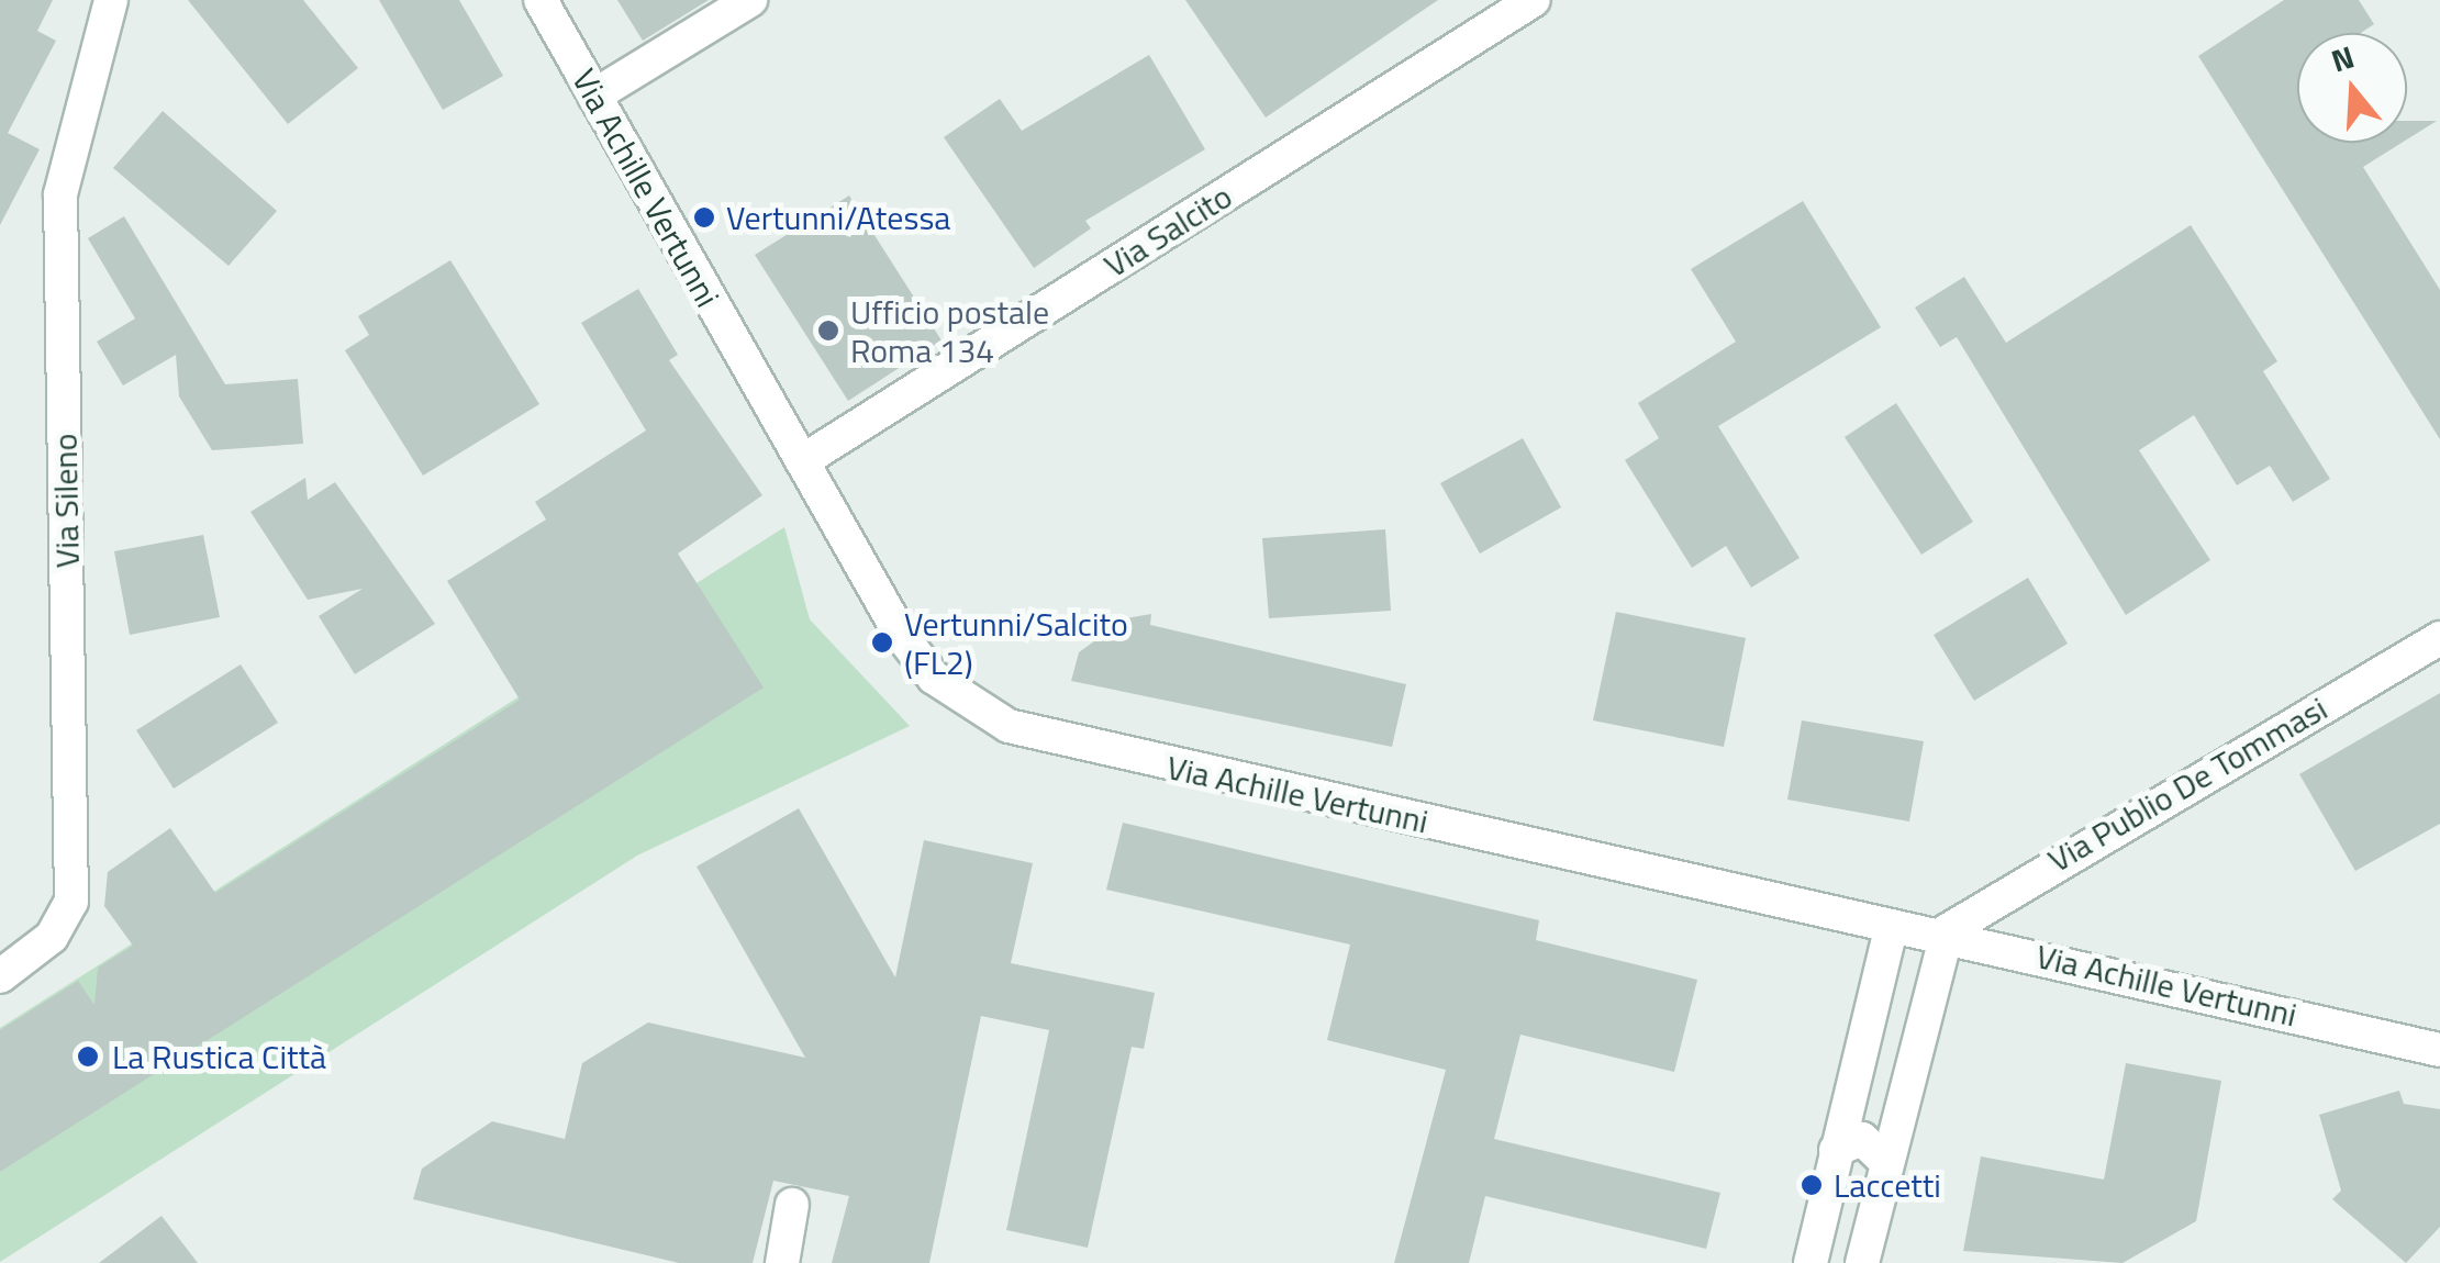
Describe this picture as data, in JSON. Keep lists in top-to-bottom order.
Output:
{
  "streets": {
    "street": [
      "Via Achille Vertunni",
      "Via Salcito",
      "Via Sileno",
      "Via Publio De Tommasi"
    ]
  },
  "crossings": [
    ["Via Achille Vertunni", "Via Salcito"],
    ["Via Achille Vertunni", "Via Publio De Tommasi"]
  ],
  "places": [
    "Vertunni/Atessa",
    "Ufficio postale Roma 134",
    "Vertunni/Salcito (FL2)",
    "La Rustica Città",
    "Laccetti"
  ],
  "north": "top"
}
